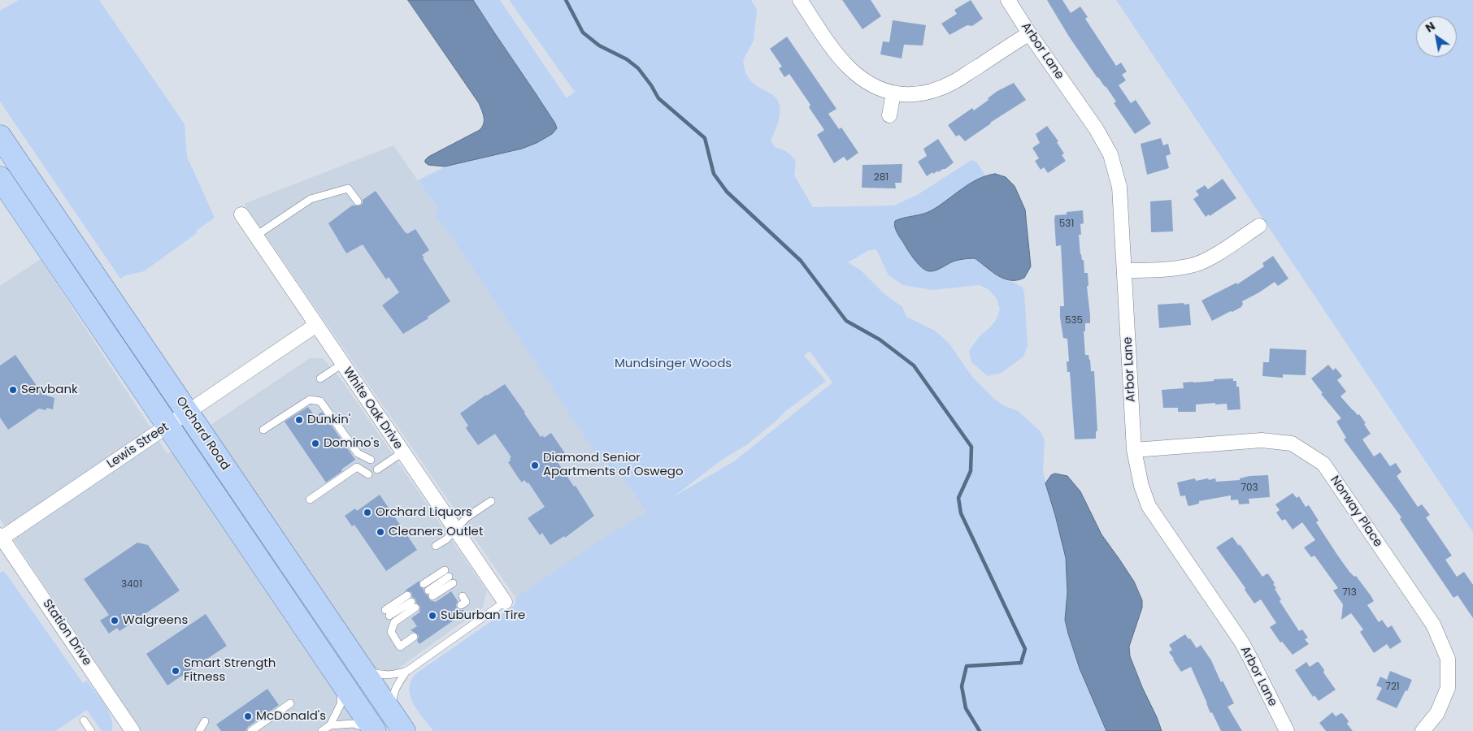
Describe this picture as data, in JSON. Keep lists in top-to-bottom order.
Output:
{
  "streets": {
    "main road": ["Orchard Road"],
    "street": [
      "Arbor Lane",
      "White Oak Drive",
      "Lewis Street",
      "Norway Place",
      "Station Drive"
    ]
  },
  "crossings": [
    ["Arbor Lane", "Norway Place"],
    ["White Oak Drive", "Lewis Street"],
    ["Orchard Road", "Lewis Street"],
    ["Lewis Street", "Station Drive"]
  ],
  "parks": ["Mundsinger Woods"],
  "places": [
    "Servbank",
    "Dunkin'",
    "Domino's",
    "Diamond Senior Apartments of Oswego",
    "Orchard Liquors",
    "Cleaners Outlet",
    "Suburban Tire",
    "Walgreens",
    "Smart Strength Fitness",
    "McDonald's"
  ],
  "house_numbers": [
    "281",
    "531",
    "535",
    "703",
    "3401",
    "713",
    "721"
  ],
  "north": "top left"
}
